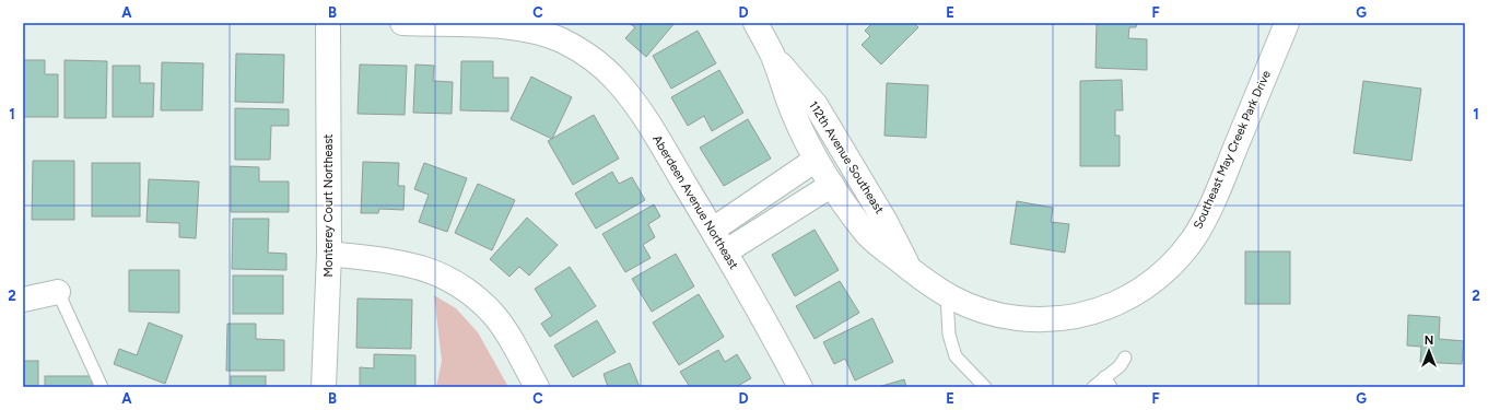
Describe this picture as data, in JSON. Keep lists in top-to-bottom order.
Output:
{
  "streets": {
    "street": [
      "Southeast May Creek Park Drive",
      "112th Avenue Southeast",
      "Aberdeen Avenue Northeast",
      "Monterey Court Northeast"
    ]
  },
  "crossings": [
    ["Southeast May Creek Park Drive", "112th Avenue Southeast"]
  ],
  "north": "top",
  "grid": {
    "columns": [
      "A",
      "B",
      "C",
      "D",
      "E",
      "F",
      "G"
    ],
    "rows": ["1", "2"]
  }
}
